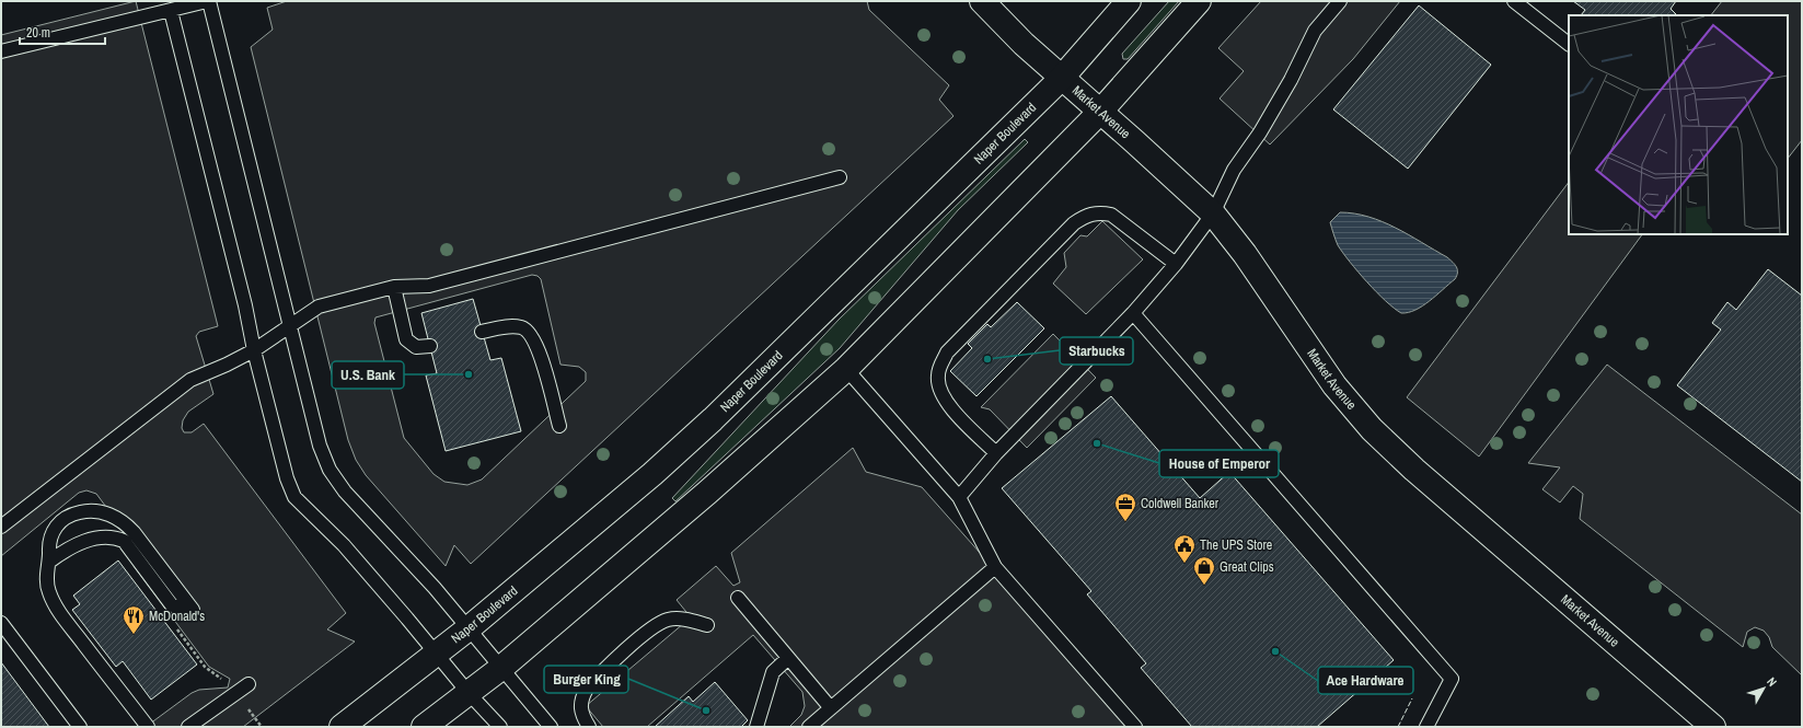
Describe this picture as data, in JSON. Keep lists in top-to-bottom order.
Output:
{
  "streets": {
    "main road": ["Market Avenue", "Naper Boulevard"]
  },
  "crossings": [
    ["Market Avenue", "Naper Boulevard"]
  ],
  "places": {
    "other": [
      "Starbucks",
      "U.S. Bank",
      "House of Emperor",
      "Ace Hardware",
      "Burger King"
    ],
    "office": ["Coldwell Banker"],
    "public building": ["The UPS Store"],
    "shop": ["Great Clips"],
    "restaurant": ["McDonald's"]
  },
  "scale_bar": "20 m",
  "north": "top right"
}
